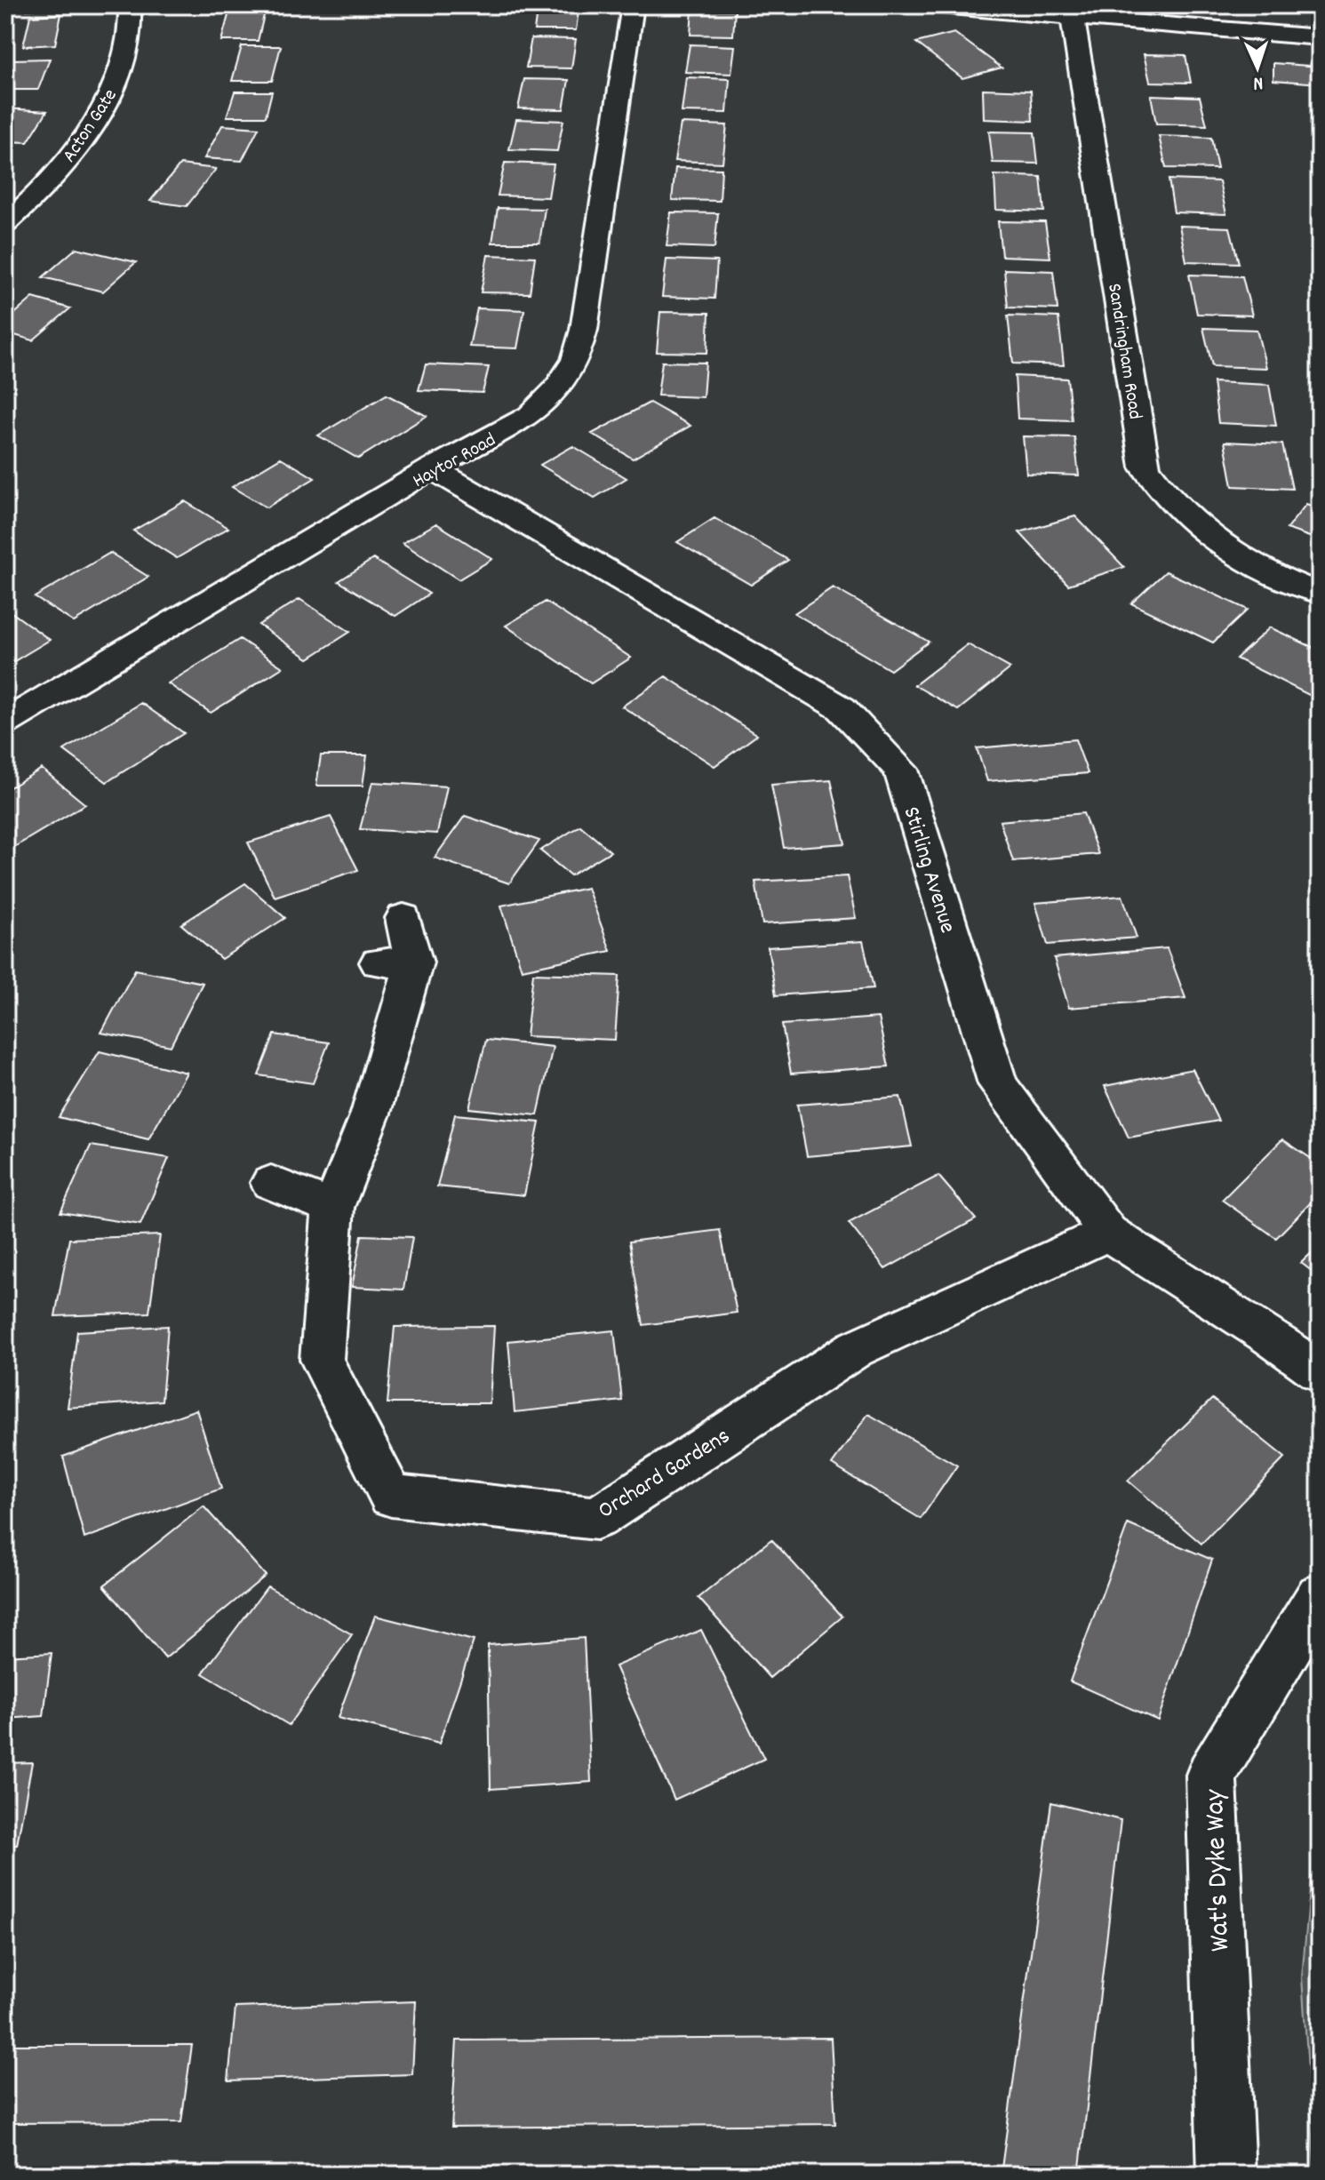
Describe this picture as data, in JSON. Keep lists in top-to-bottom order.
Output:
{
  "streets": {
    "street": [
      "Acton Gate",
      "Sandringham Road",
      "Haytor Road",
      "Stirling Avenue",
      "Orchard Gardens",
      "Wat's Dyke Way"
    ]
  },
  "crossings": [
    ["Haytor Road", "Stirling Avenue"],
    ["Stirling Avenue", "Orchard Gardens"]
  ],
  "north": "bottom"
}
